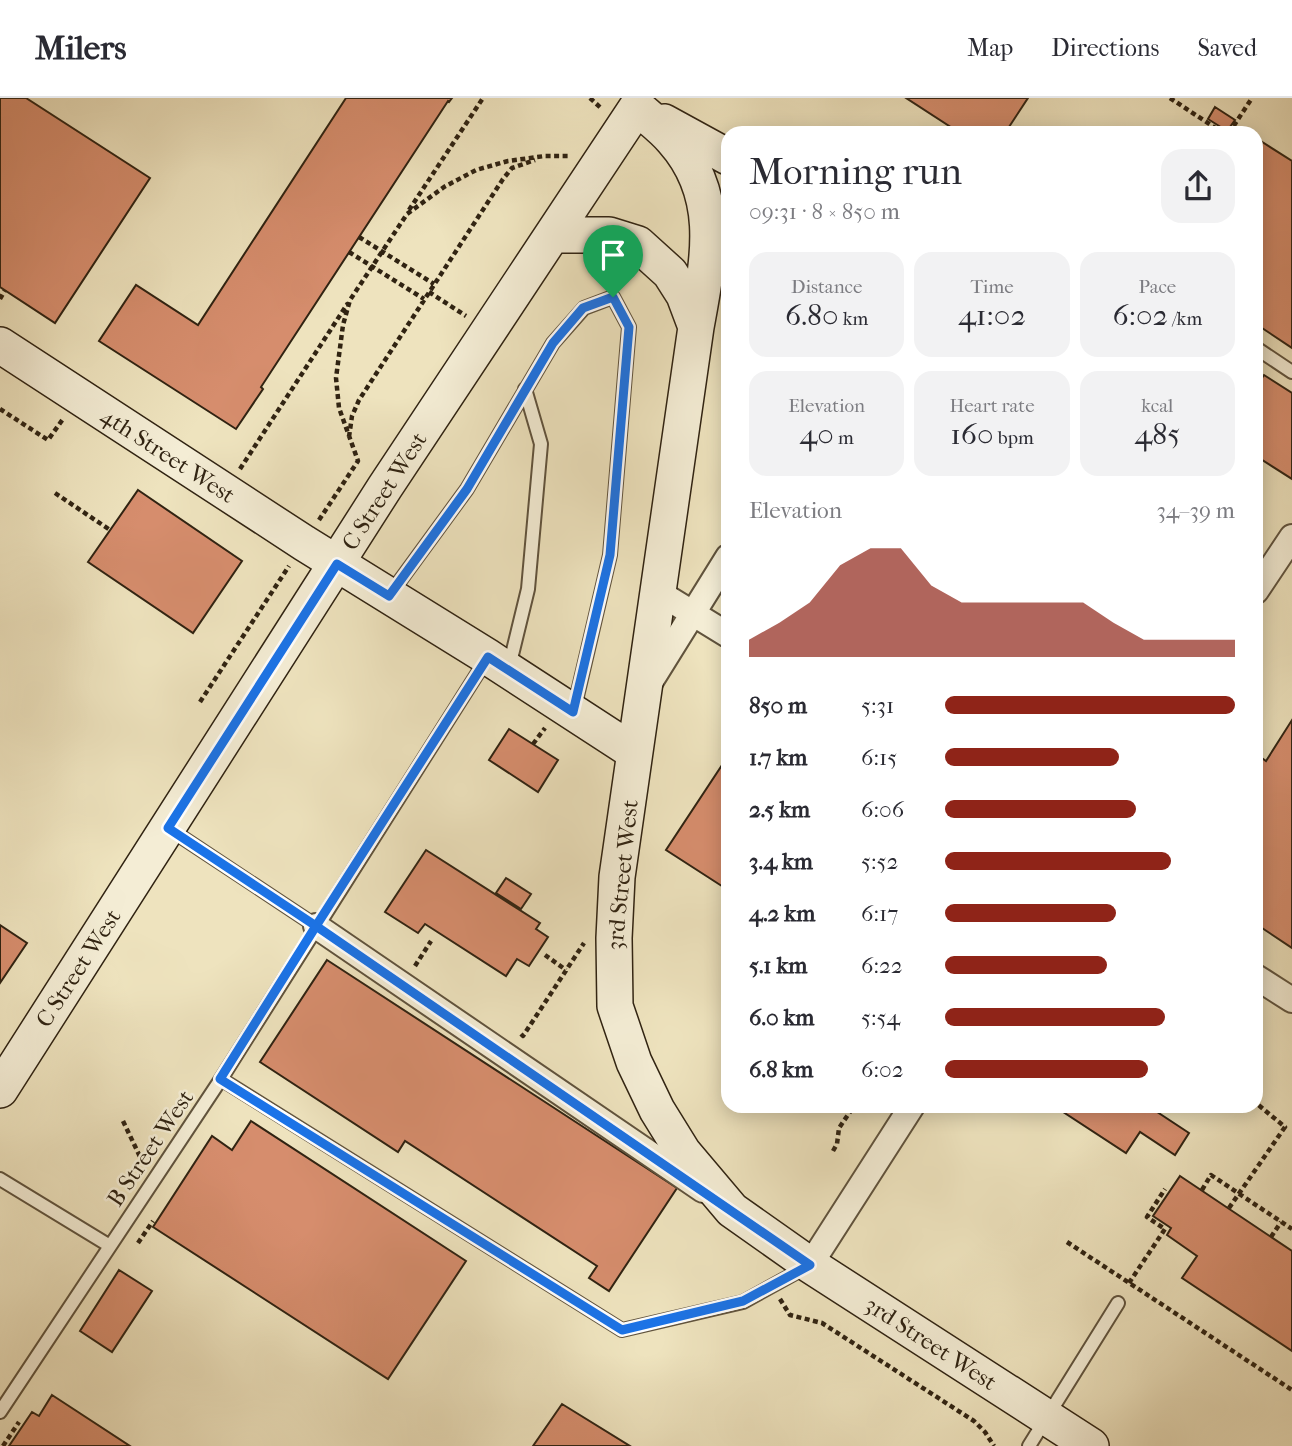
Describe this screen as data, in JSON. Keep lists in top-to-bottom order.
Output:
{
  "streets": {
    "street": ["4th Street West", "C Street West", "3rd Street West"],
    "lane": ["B Street West"]
  },
  "crossings": [
    ["4th Street West", "C Street West"],
    ["4th Street West", "B Street West"],
    ["C Street West", "3rd Street West"]
  ],
  "page": {
    "header": "Milers",
    "nav": ["Map", "Directions", "Saved"],
    "heading": ["Morning run", "09:31 · 8 × 850 m"],
    "stats": [
      ["Distance", "6.80 km"],
      ["Time", "41:02"],
      ["Pace", "6:02 /km"],
      ["Elevation", "40 m"],
      ["Heart rate", "160 bpm"],
      ["kcal", "485"]
    ],
    "chart": ["Elevation", "34–39 m"],
    "list": [
      {
        "name": "850 m",
        "note": "5:31"
      },
      {
        "name": "1.7 km",
        "note": "6:15"
      },
      {
        "name": "2.5 km",
        "note": "6:06"
      },
      {
        "name": "3.4 km",
        "note": "5:52"
      },
      {
        "name": "4.2 km",
        "note": "6:17"
      },
      {
        "name": "5.1 km",
        "note": "6:22"
      },
      {
        "name": "6.0 km",
        "note": "5:54"
      },
      {
        "name": "6.8 km",
        "note": "6:02"
      }
    ]
  }
}
